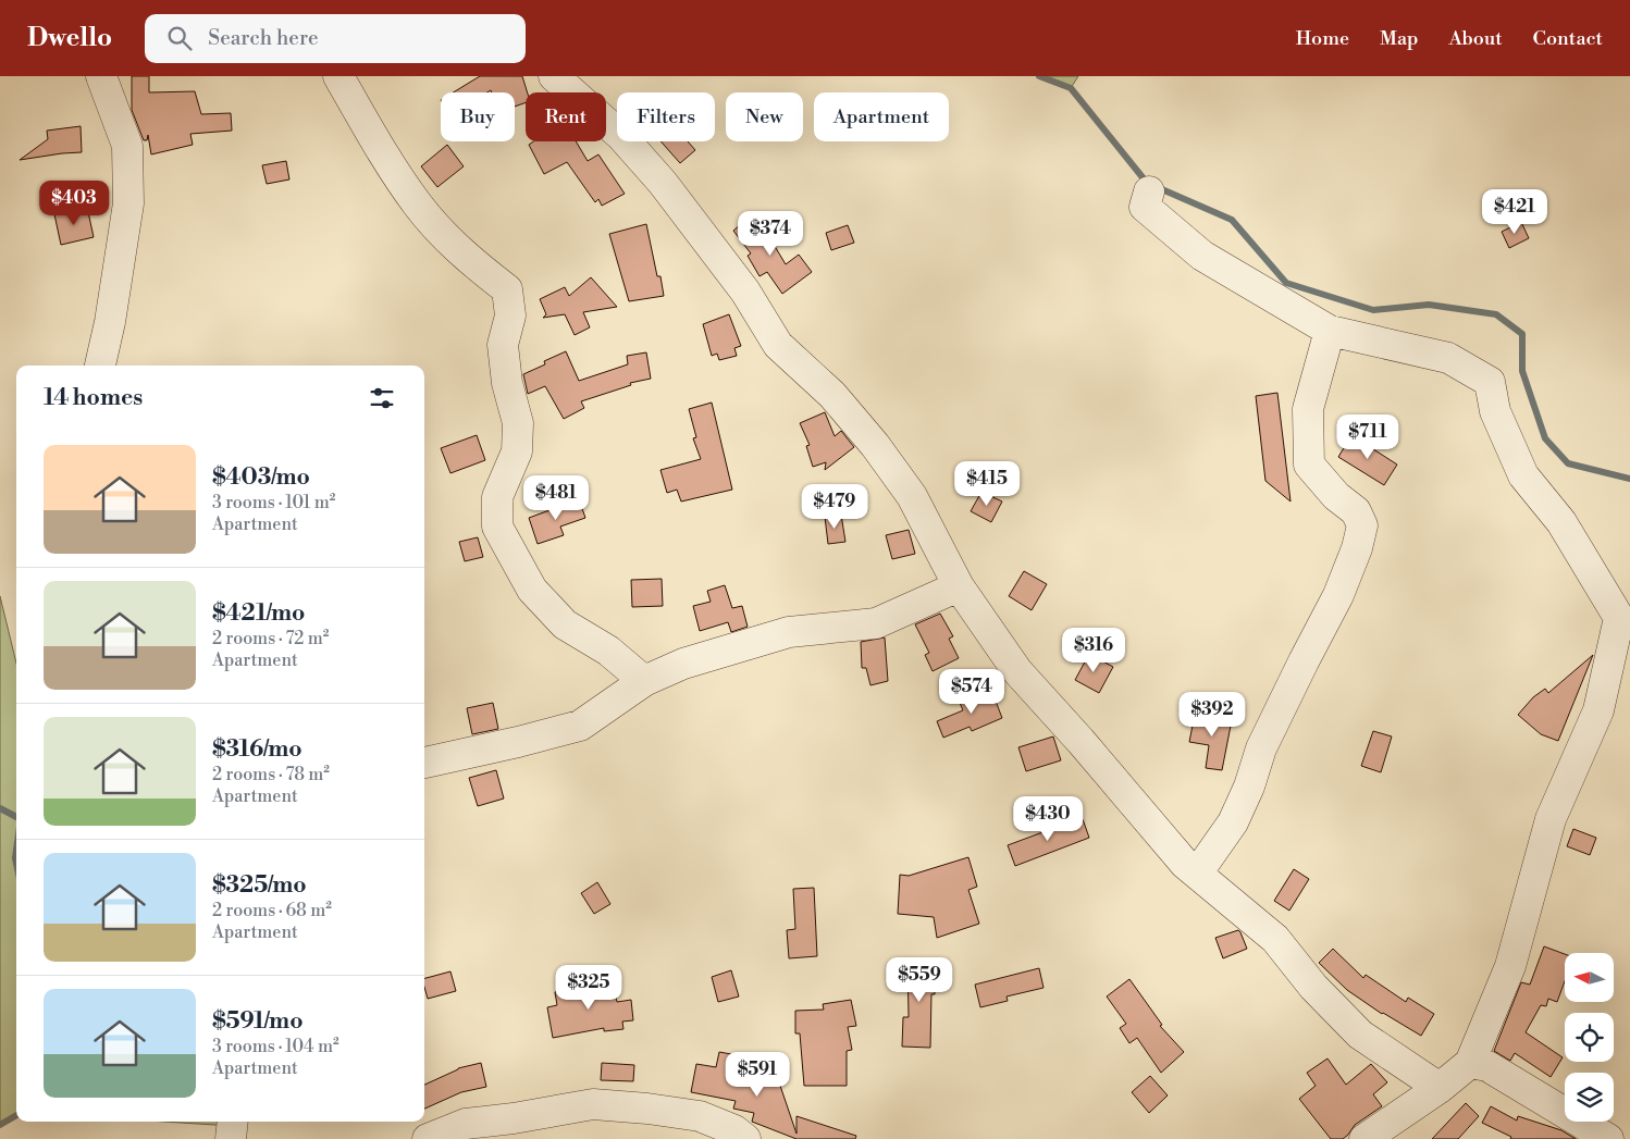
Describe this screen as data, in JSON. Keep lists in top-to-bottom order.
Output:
{
  "north": "left",
  "page": {
    "header": "Dwello",
    "search": "Search here",
    "nav": [
      "Home",
      "Map",
      "About",
      "Contact"
    ],
    "chip": [
      "Buy",
      "Rent",
      "Filters",
      "New",
      "Apartment"
    ],
    "price": [
      "$403",
      "$421",
      "$374",
      "$711",
      "$415",
      "$481",
      "$479",
      "$316",
      "$574",
      "$392",
      "$430",
      "$559",
      "$325",
      "$591"
    ],
    "heading": "14 homes",
    "list": [
      {
        "name": "$403/mo",
        "note": "3 rooms · 101 m² · Apartment"
      },
      {
        "name": "$421/mo",
        "note": "2 rooms · 72 m² · Apartment"
      },
      {
        "name": "$316/mo",
        "note": "2 rooms · 78 m² · Apartment"
      },
      {
        "name": "$325/mo",
        "note": "2 rooms · 68 m² · Apartment"
      },
      {
        "name": "$591/mo",
        "note": "3 rooms · 104 m² · Apartment"
      }
    ]
  }
}
